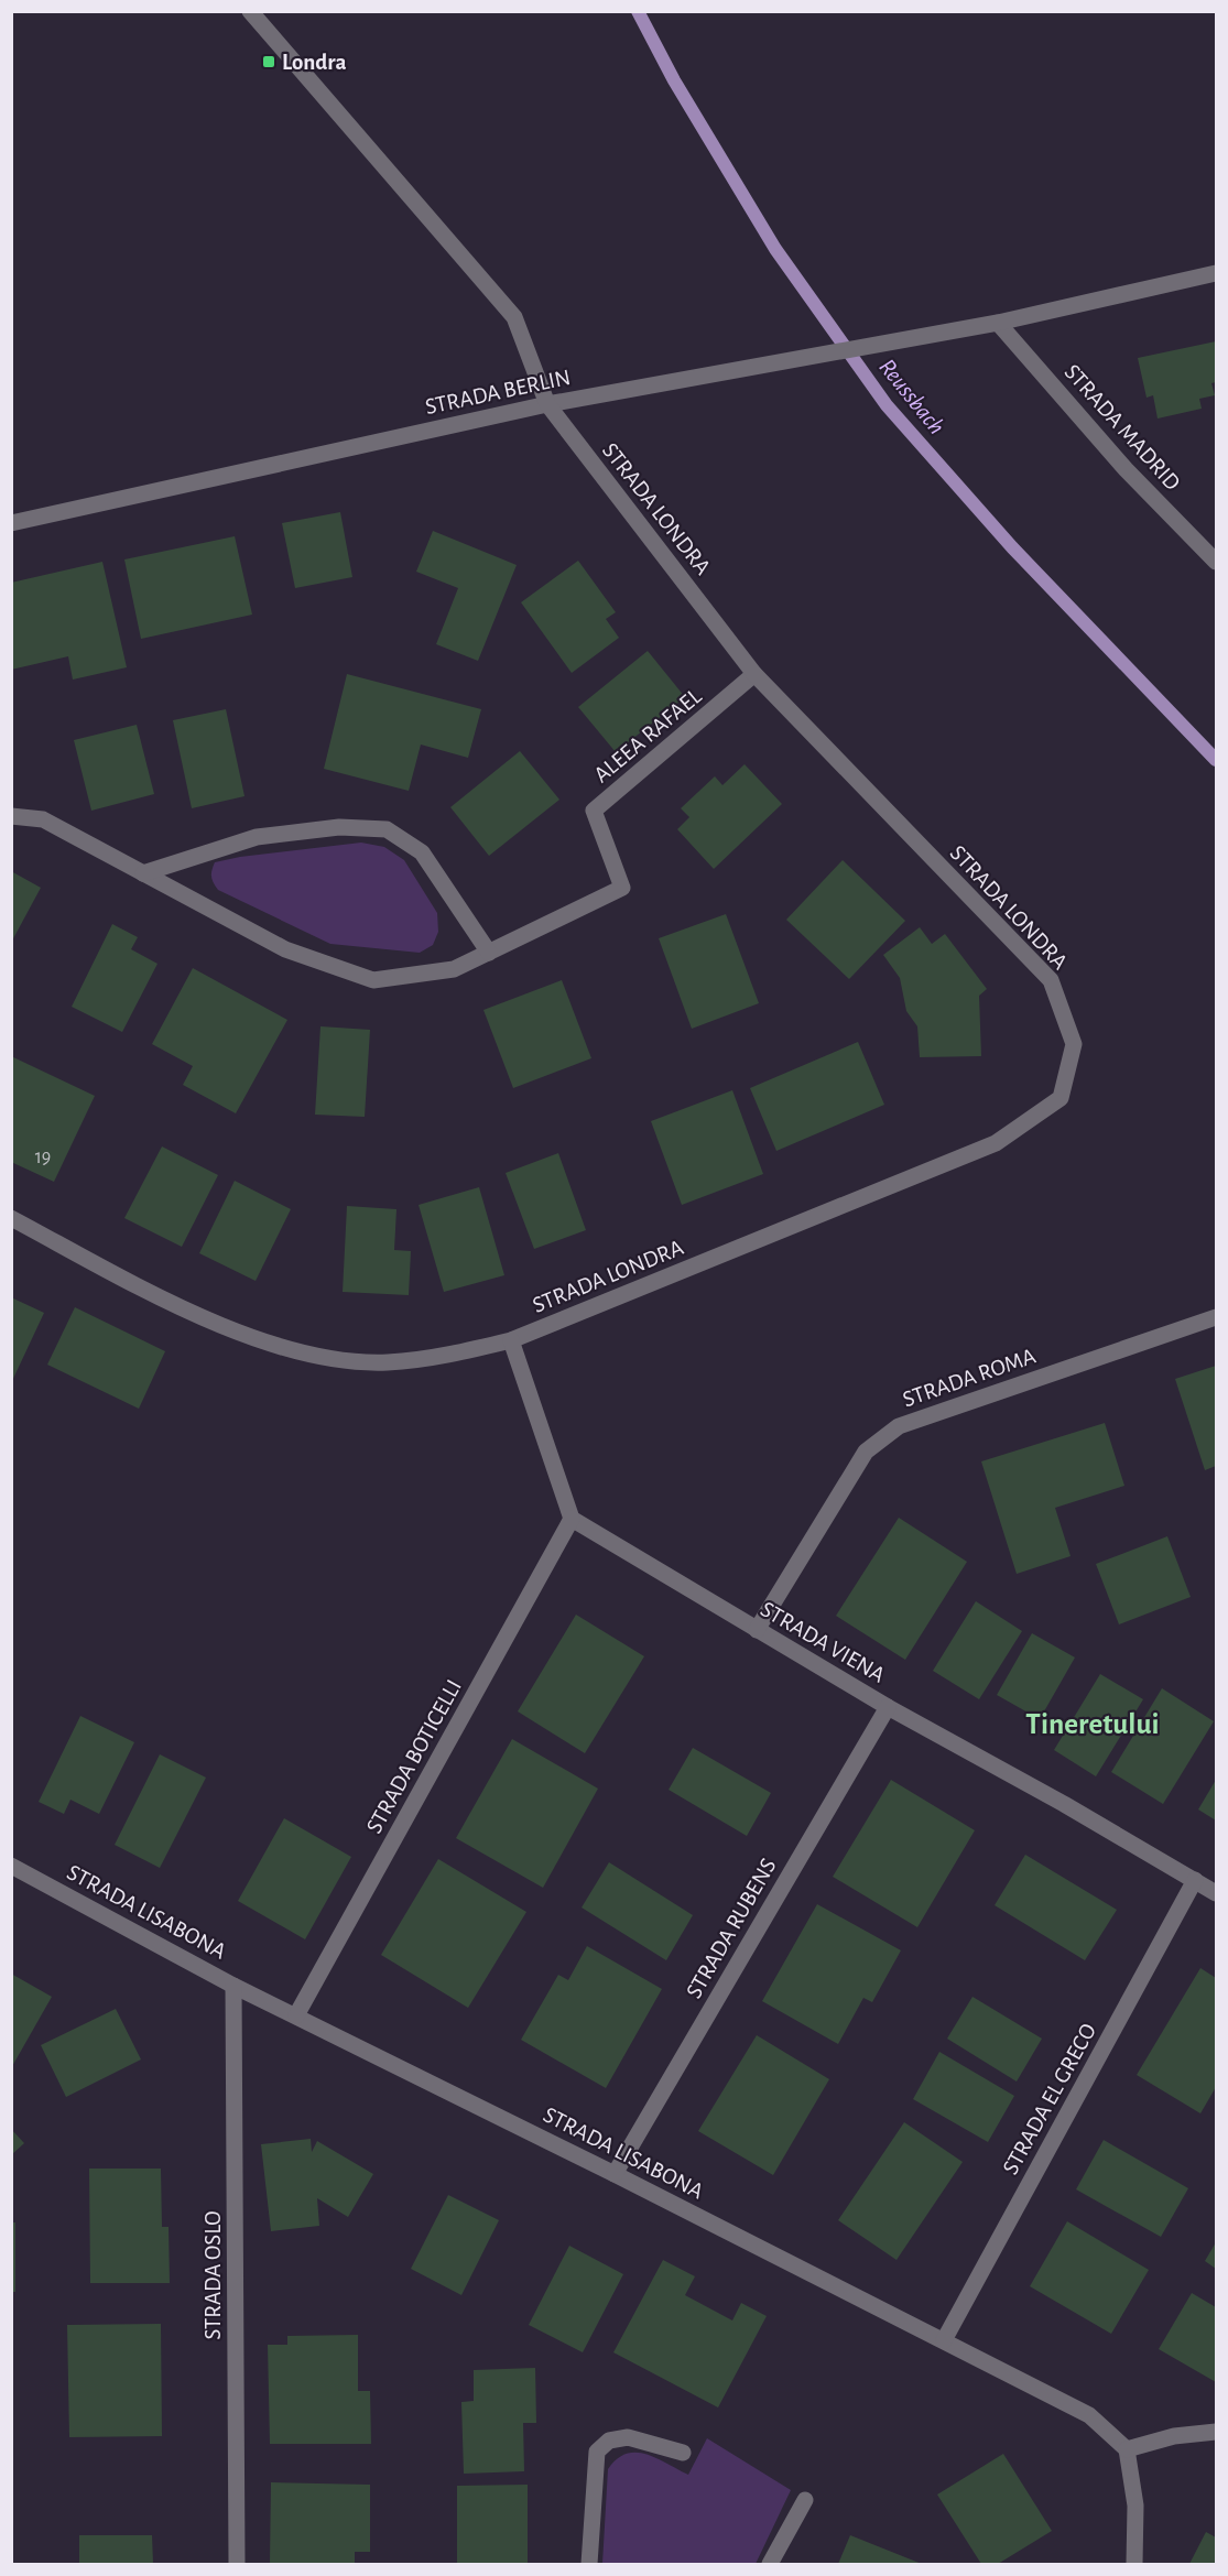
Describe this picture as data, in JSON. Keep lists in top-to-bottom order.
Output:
{
  "streets": {
    "street": [
      "STRADA BERLIN",
      "STRADA MADRID",
      "STRADA LONDRA",
      "ALEEA RAFAEL",
      "STRADA ROMA",
      "STRADA VIENA",
      "STRADA BOTICELLI",
      "STRADA LISABONA",
      "STRADA RUBENS",
      "STRADA EL GRECO",
      "STRADA OSLO"
    ]
  },
  "crossings": [
    ["STRADA BERLIN", "STRADA MADRID"],
    ["STRADA BERLIN", "STRADA LONDRA"],
    ["STRADA LONDRA", "ALEEA RAFAEL"],
    ["STRADA ROMA", "STRADA VIENA"],
    ["STRADA VIENA", "STRADA BOTICELLI"],
    ["STRADA VIENA", "STRADA RUBENS"],
    ["STRADA VIENA", "STRADA EL GRECO"],
    ["STRADA BOTICELLI", "STRADA LISABONA"],
    ["STRADA LISABONA", "STRADA RUBENS"],
    ["STRADA LISABONA", "STRADA EL GRECO"],
    ["STRADA LISABONA", "STRADA OSLO"]
  ],
  "districts": ["Tineretului"],
  "water": ["Reussbach"],
  "places": {
    "transit": ["Londra"]
  },
  "house_numbers": ["19"]
}
